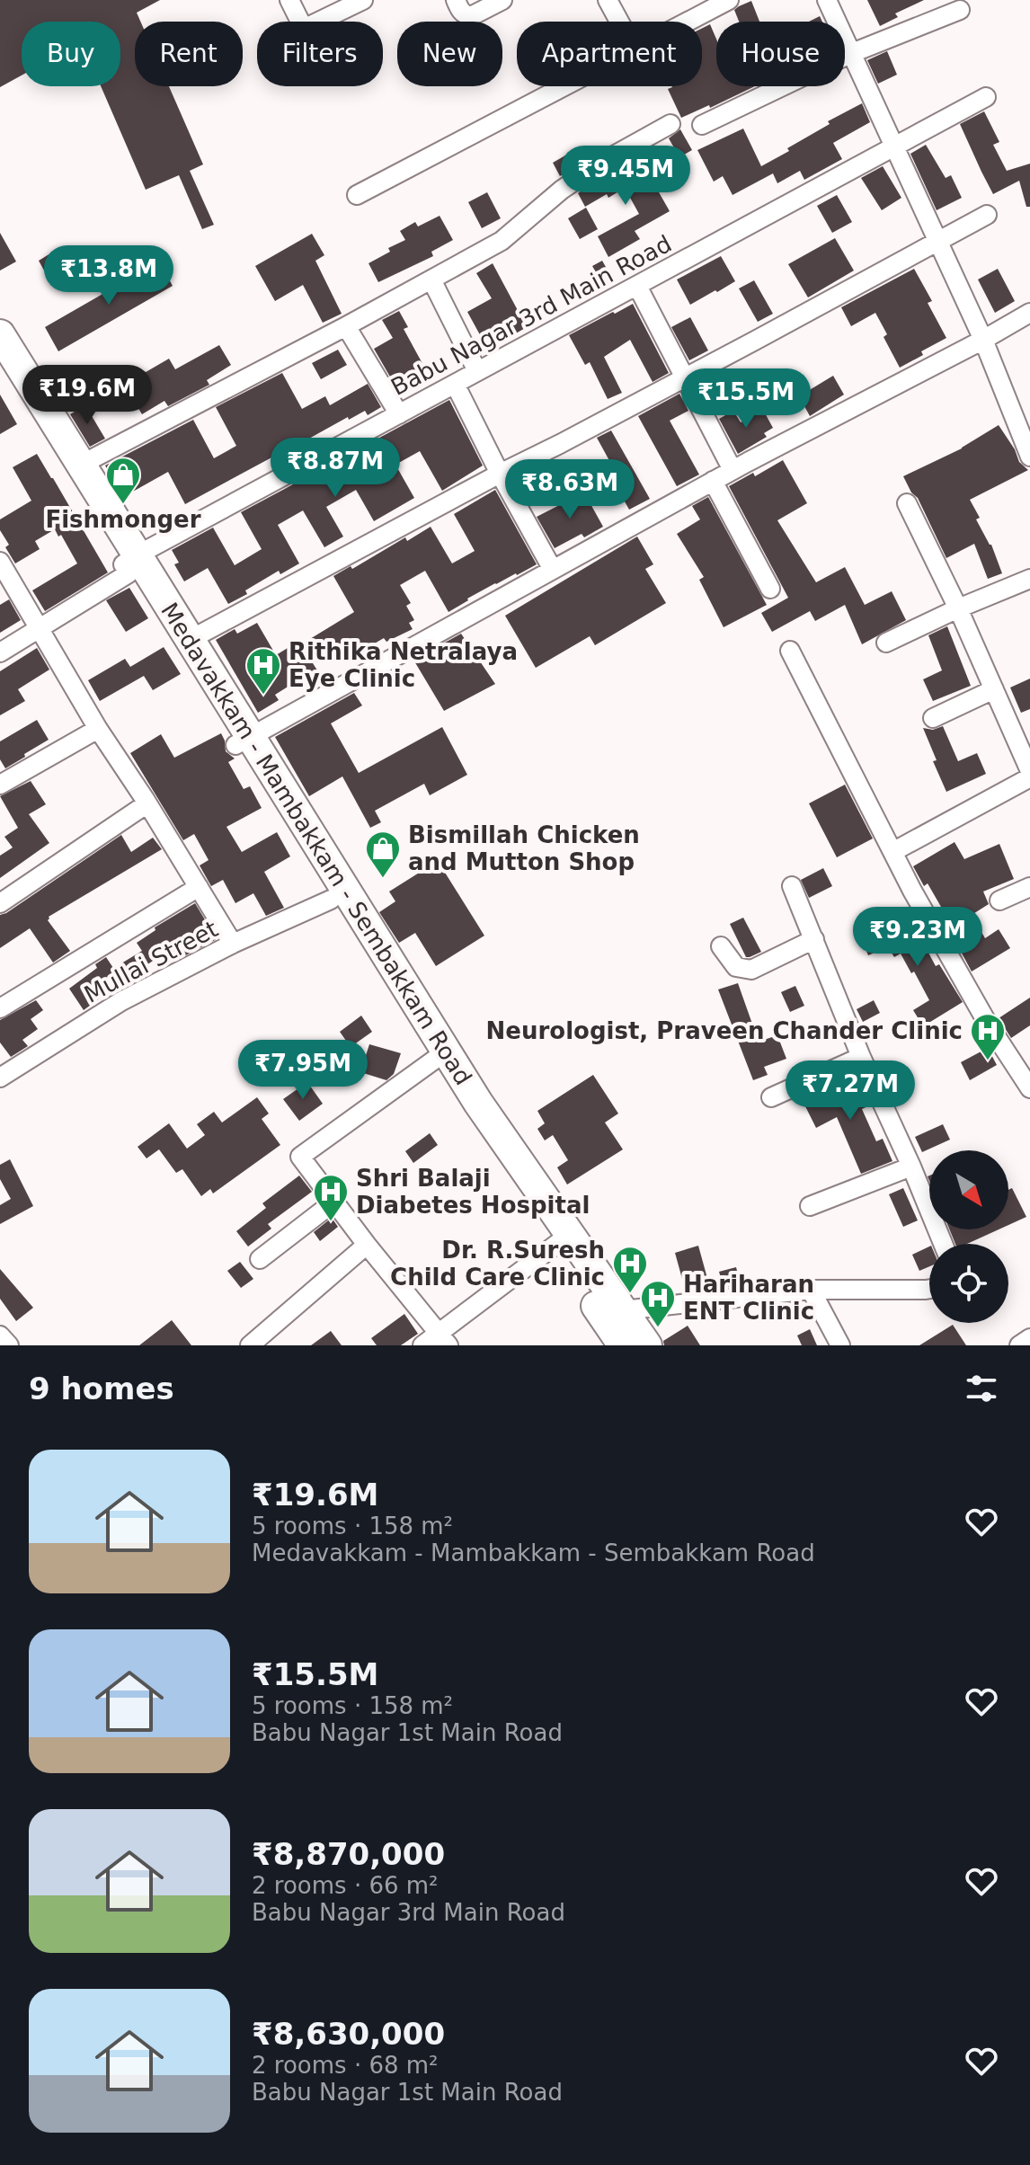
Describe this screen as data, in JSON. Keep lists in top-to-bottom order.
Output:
{
  "streets": {
    "main road": ["Medavakkam - Mambakkam - Sembakkam Road"],
    "street": ["Babu Nagar 3rd Main Road", "Mullai Street"]
  },
  "crossings": [
    ["Babu Nagar 3rd Main Road", "Medavakkam - Mambakkam - Sembakkam Road"],
    ["Medavakkam - Mambakkam - Sembakkam Road", "Mullai Street"]
  ],
  "places": {
    "shop": ["Fishmonger", "Bismillah Chicken and Mutton Shop"],
    "hospital": [
      "Rithika Netralaya Eye Clinic",
      "Neurologist, Praveen Chander Clinic",
      "Shri Balaji Diabetes Hospital",
      "Dr. R.Suresh Child Care Clinic",
      "Hariharan ENT Clinic"
    ]
  },
  "north": "bottom right",
  "page": {
    "chip": [
      "Buy",
      "Rent",
      "Filters",
      "New",
      "Apartment",
      "House"
    ],
    "price": [
      "₹9.45M",
      "₹13.8M",
      "₹19.6M",
      "₹15.5M",
      "₹8.87M",
      "₹8.63M",
      "₹9.23M",
      "₹7.95M",
      "₹7.27M"
    ],
    "heading": "9 homes",
    "list": [
      {
        "name": "₹19.6M",
        "note": "5 rooms · 158 m² · Medavakkam - Mambakkam - Sembakkam Road"
      },
      {
        "name": "₹15.5M",
        "note": "5 rooms · 158 m² · Babu Nagar 1st Main Road"
      },
      {
        "name": "₹8,870,000",
        "note": "2 rooms · 66 m² · Babu Nagar 3rd Main Road"
      },
      {
        "name": "₹8,630,000",
        "note": "2 rooms · 68 m² · Babu Nagar 1st Main Road"
      }
    ]
  }
}
